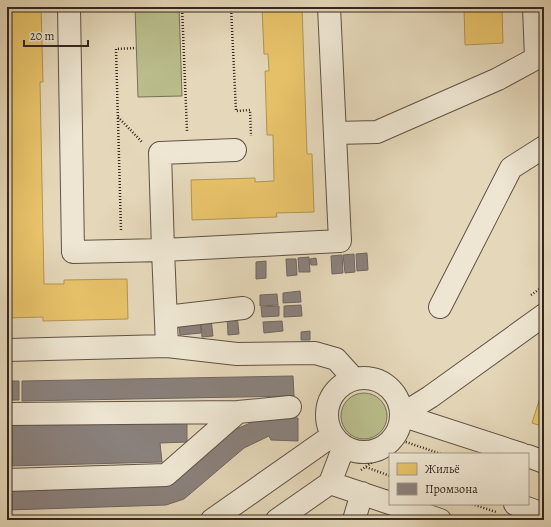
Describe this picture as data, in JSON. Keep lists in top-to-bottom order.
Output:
{
  "legend": ["Жильё", "Промзона"],
  "scale_bar": "20 m"
}
